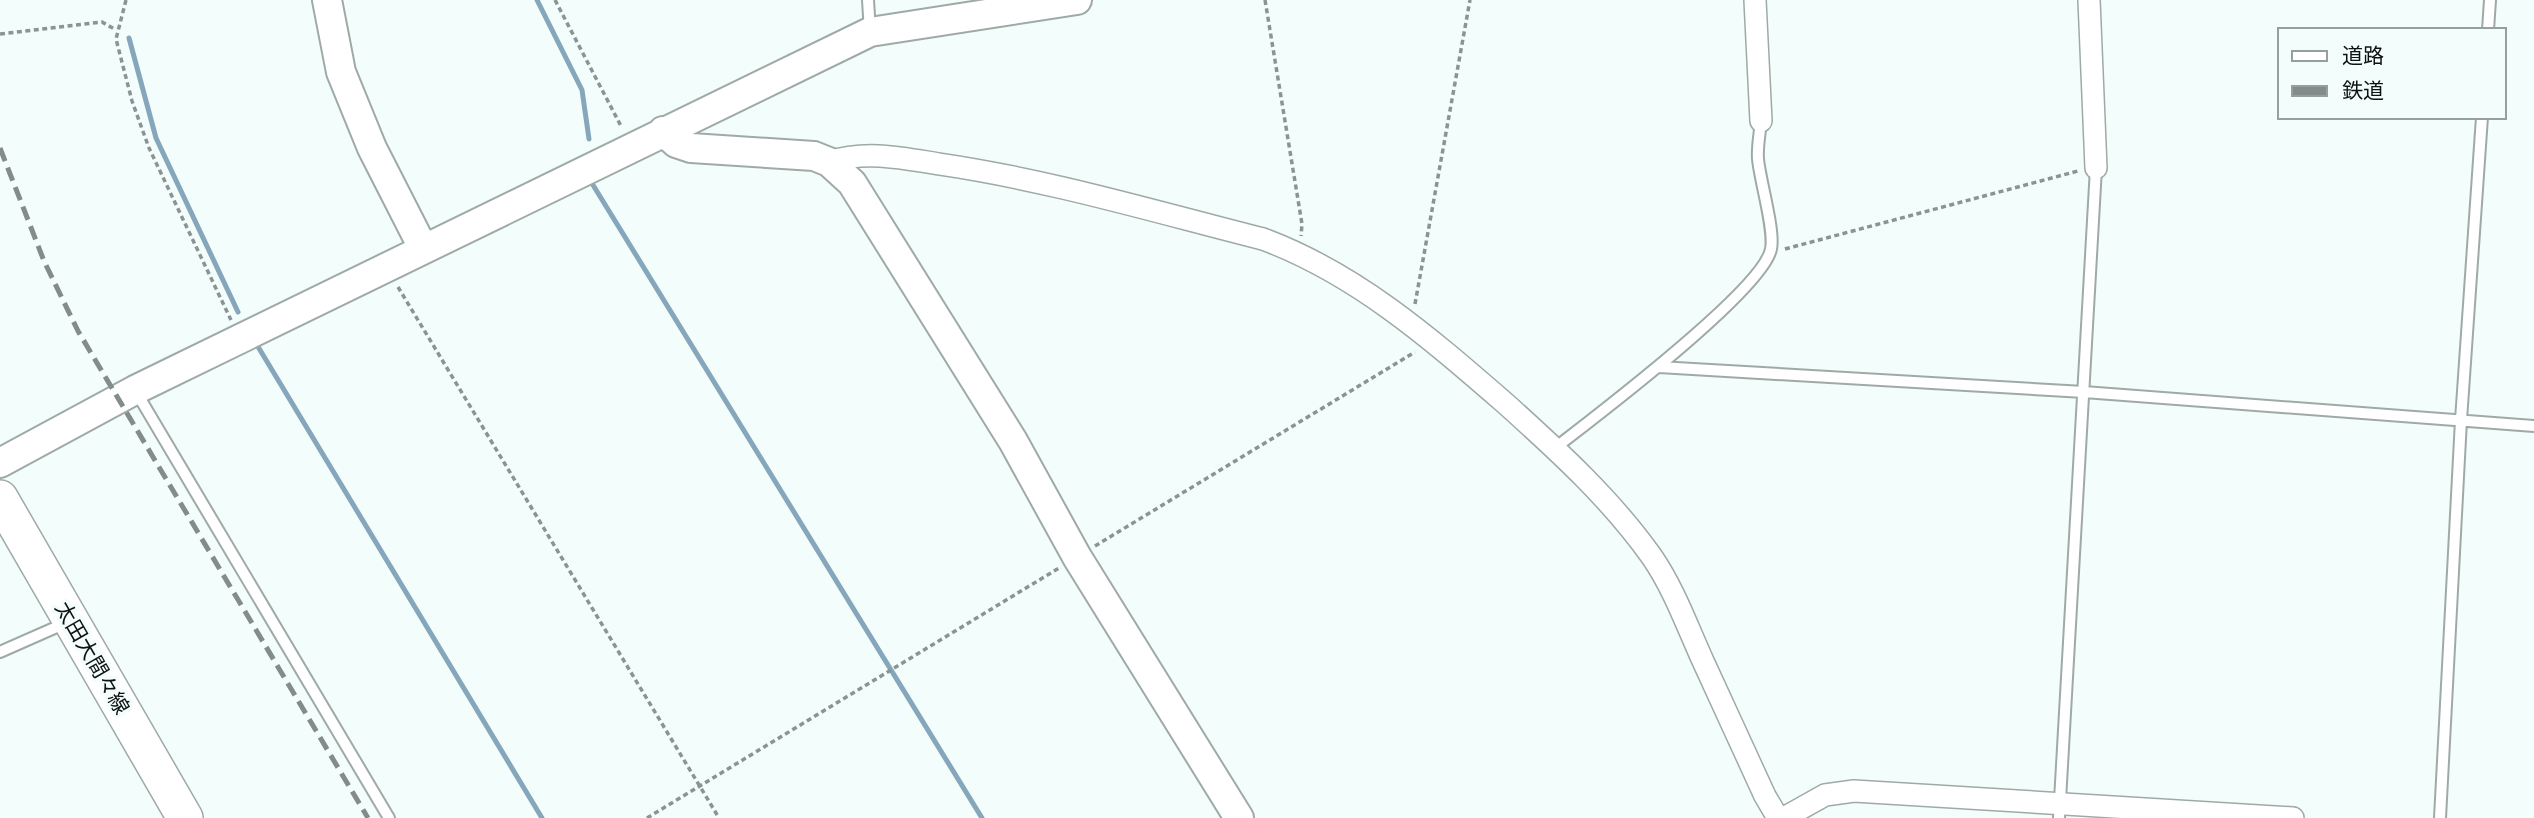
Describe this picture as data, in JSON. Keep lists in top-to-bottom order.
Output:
{
  "streets": {
    "main road": ["太田大間々線"]
  },
  "legend": ["道路", "鉄道"]
}
